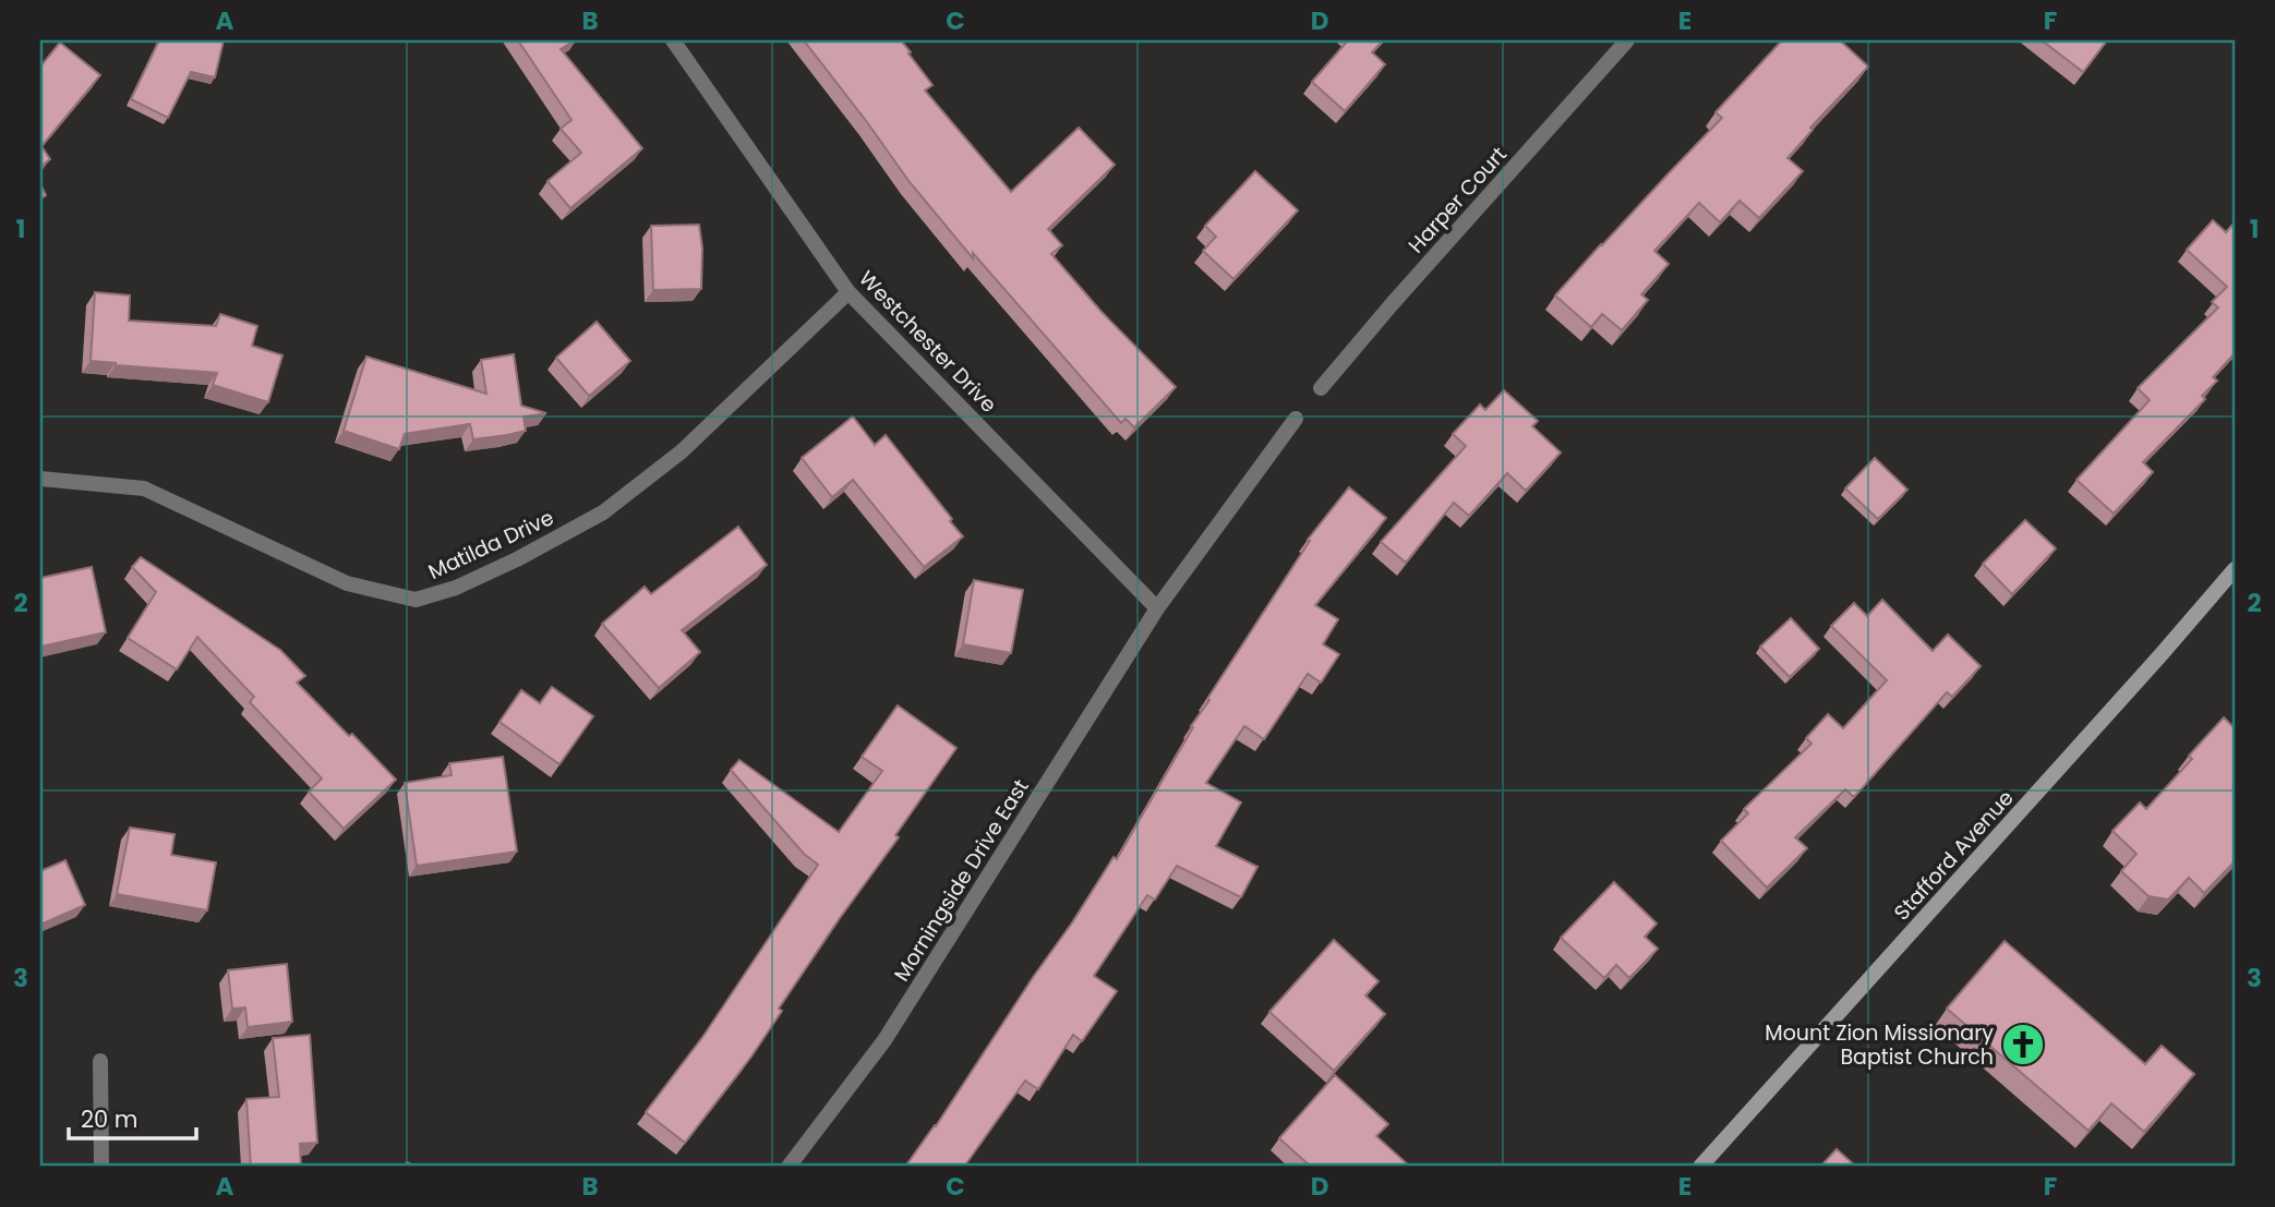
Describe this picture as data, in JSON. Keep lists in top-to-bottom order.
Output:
{
  "streets": {
    "main road": ["Stafford Avenue"],
    "street": [
      "Harper Court",
      "Westchester Drive",
      "Matilda Drive",
      "Morningside Drive East"
    ]
  },
  "crossings": [
    ["Westchester Drive", "Matilda Drive"],
    ["Westchester Drive", "Morningside Drive East"]
  ],
  "places": {
    "church": ["Mount Zion Missionary Baptist Church"]
  },
  "scale_bar": "20 m",
  "grid": {
    "columns": [
      "A",
      "B",
      "C",
      "D",
      "E",
      "F"
    ],
    "rows": ["1", "2", "3"]
  }
}
